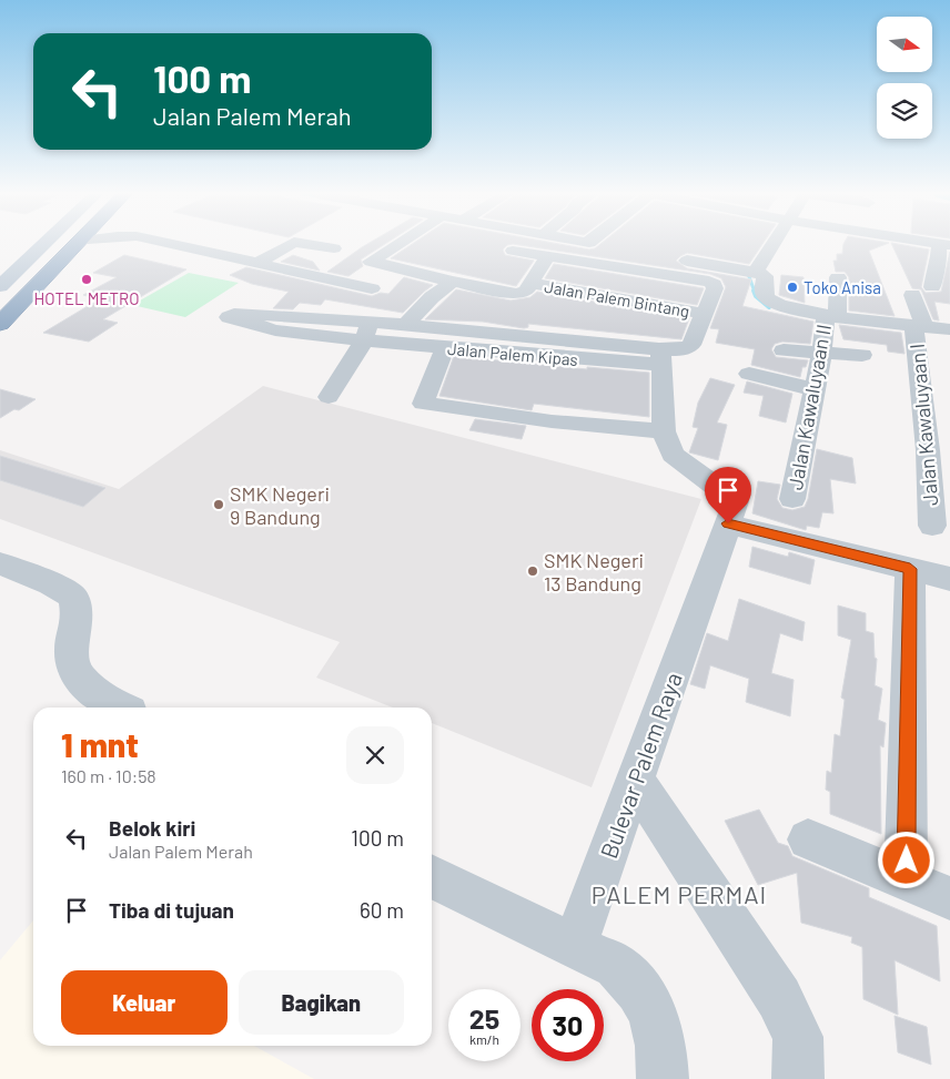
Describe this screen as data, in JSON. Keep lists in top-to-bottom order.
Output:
{
  "streets": {
    "street": [
      "Jalan Palem Bintang",
      "Jalan Palem Kipas",
      "Jalan Kawaluyaan II",
      "Jalan Kawaluyaan I",
      "Bulevar Palem Raya"
    ]
  },
  "districts": ["PALEM PERMAI"],
  "places": [
    "HOTEL METRO",
    "Toko Anisa",
    "SMK Negeri 9 Bandung",
    "SMK Negeri 13 Bandung"
  ],
  "north": "right",
  "page": {
    "turn": ["100 m", "Jalan Palem Merah"],
    "heading": ["1 mnt", "160 m · 10:58"],
    "list": [
      {
        "name": "Belok kiri",
        "note": "Jalan Palem Merah",
        "value": "100 m"
      },
      {
        "name": "Tiba di tujuan",
        "value": "60 m"
      }
    ],
    "buttons": ["Keluar", "Bagikan"],
    "speed": "25 km/h",
    "limit": "30"
  }
}
